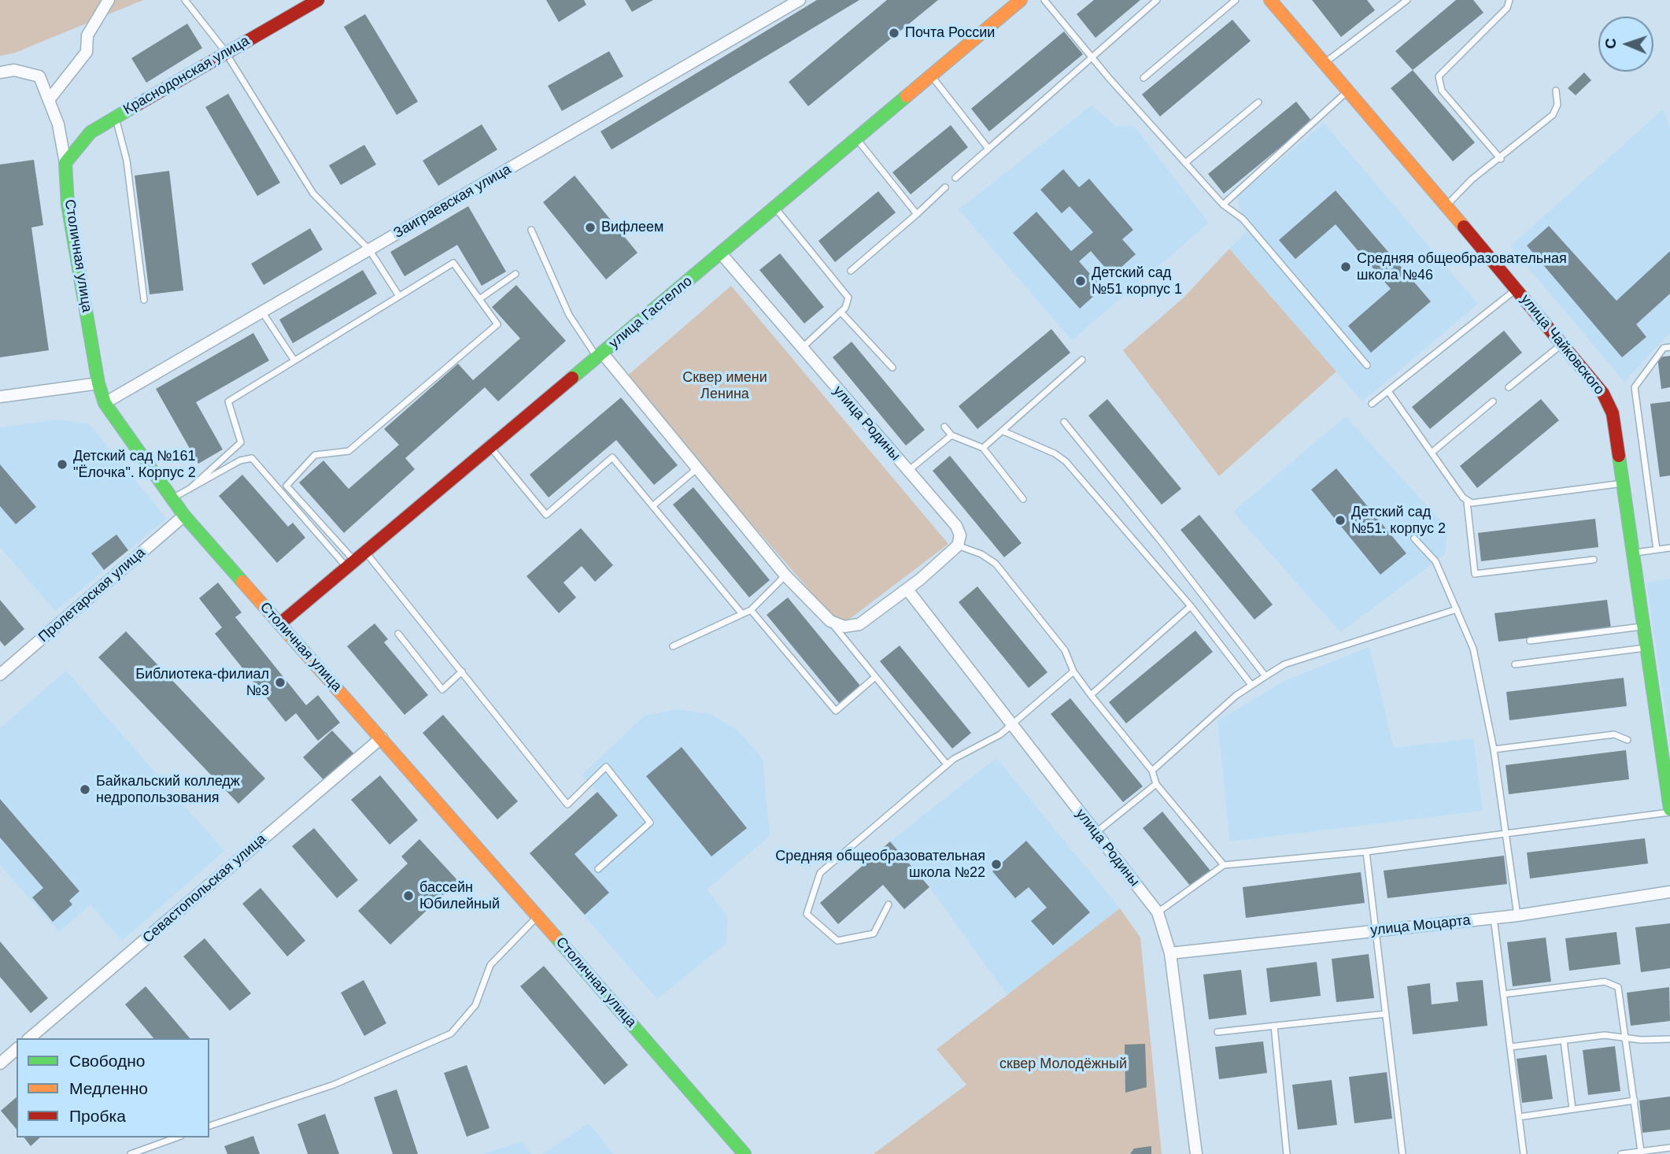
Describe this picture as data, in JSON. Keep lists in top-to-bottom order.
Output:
{
  "streets": {
    "street": [
      "Краснодонская улица",
      "Заиграевская улица",
      "Столичная улица",
      "улица Гастелло",
      "улица Чайковского",
      "улица Родины",
      "Пролетарская улица",
      "Севастопольская улица",
      "улица Моцарта"
    ]
  },
  "crossings": [
    ["Краснодонская улица", "Столичная улица"],
    ["Заиграевская улица", "Столичная улица"],
    ["Столичная улица", "улица Гастелло"],
    ["Столичная улица", "Пролетарская улица"],
    ["Столичная улица", "Севастопольская улица"],
    ["улица Гастелло", "улица Родины"],
    ["улица Родины", "улица Моцарта"]
  ],
  "parks": ["Сквер имени Ленина", "сквер Молодёжный"],
  "places": [
    "Почта России",
    "Вифлеем",
    "Средняя общеобразовательная школа №46",
    "Детский сад №51 корпус 1",
    "Детский сад №161 \"Ёлочка\". Корпус 2",
    "Детский сад №51. корпус 2",
    "Библиотека-филиал №3",
    "Байкальский колледж недропользования",
    "Средняя общеобразовательная школа №22",
    "бассейн Юбилейный"
  ],
  "legend": ["Свободно", "Медленно", "Пробка"],
  "north": "left"
}
